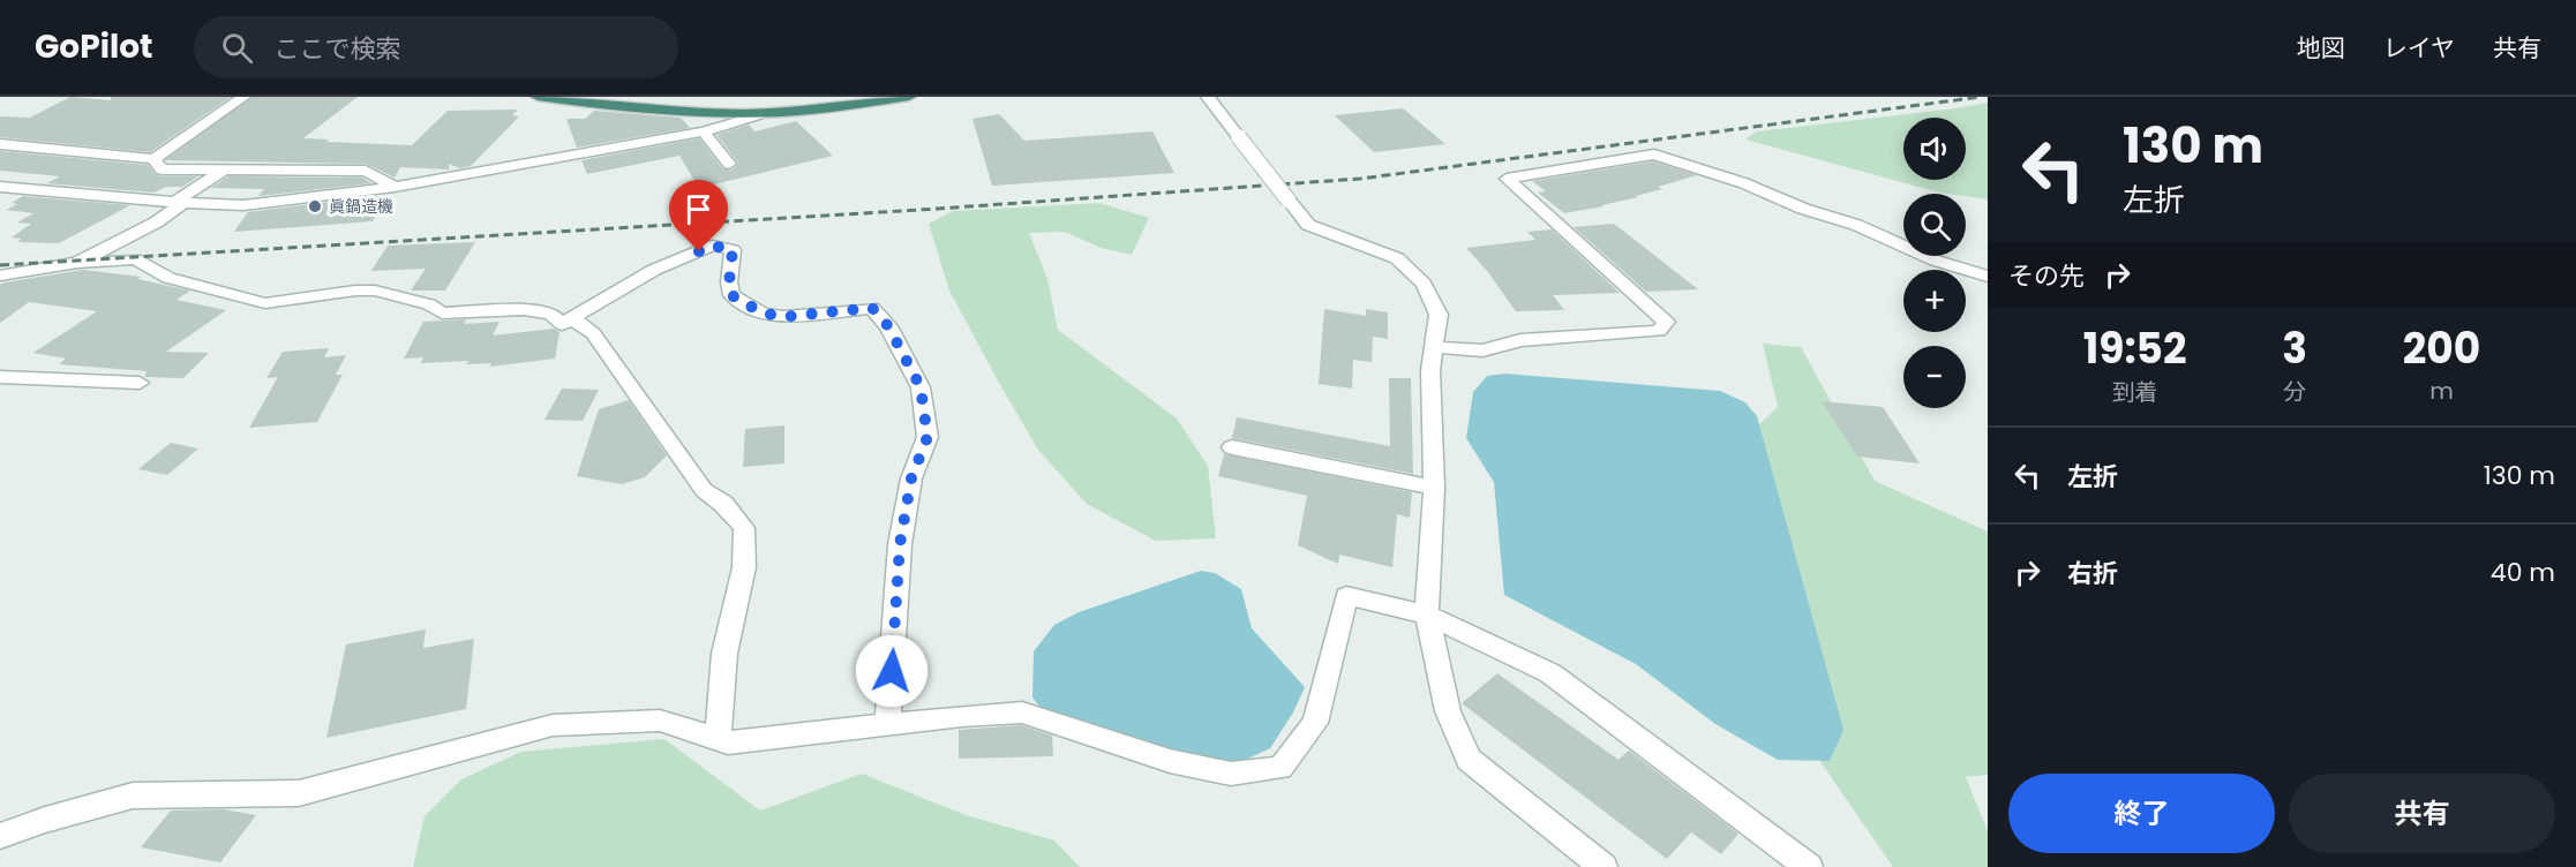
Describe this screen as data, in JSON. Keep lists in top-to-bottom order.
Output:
{
  "places": ["眞鍋造機"],
  "page": {
    "header": "GoPilot",
    "search": "ここで検索",
    "nav": ["地図", "レイヤ", "共有"],
    "turn": ["130 m", "左折"],
    "map_buttons": ["+", "−"],
    "then": "その先",
    "eta": [
      "19:52",
      "到着",
      "3",
      "分",
      "200",
      "m"
    ],
    "list": [
      {
        "name": "左折",
        "value": "130 m"
      },
      {
        "name": "右折",
        "value": "40 m"
      }
    ],
    "buttons": ["終了", "共有"]
  }
}
